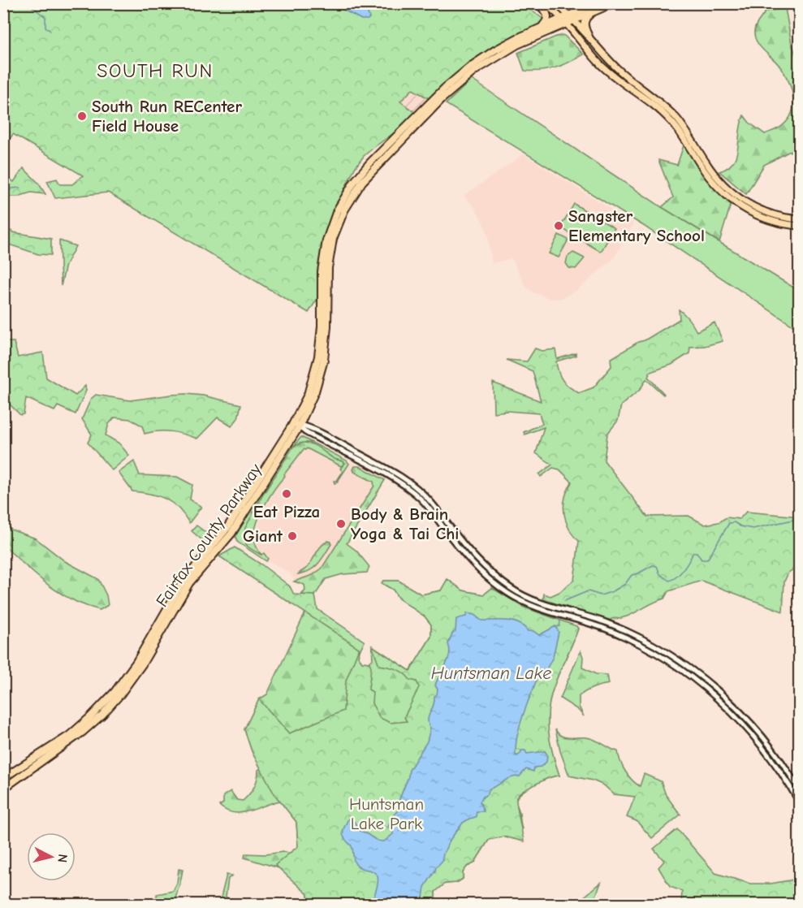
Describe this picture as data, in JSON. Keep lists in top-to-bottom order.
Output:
{
  "streets": {
    "highway": ["Fairfax County Parkway"]
  },
  "districts": ["SOUTH RUN"],
  "water": ["Huntsman Lake"],
  "parks": ["Huntsman Lake Park"],
  "places": [
    "South Run RECenter Field House",
    "Sangster Elementary School",
    "Eat Pizza",
    "Body & Brain Yoga & Tai Chi",
    "Giant"
  ],
  "north": "right"
}
